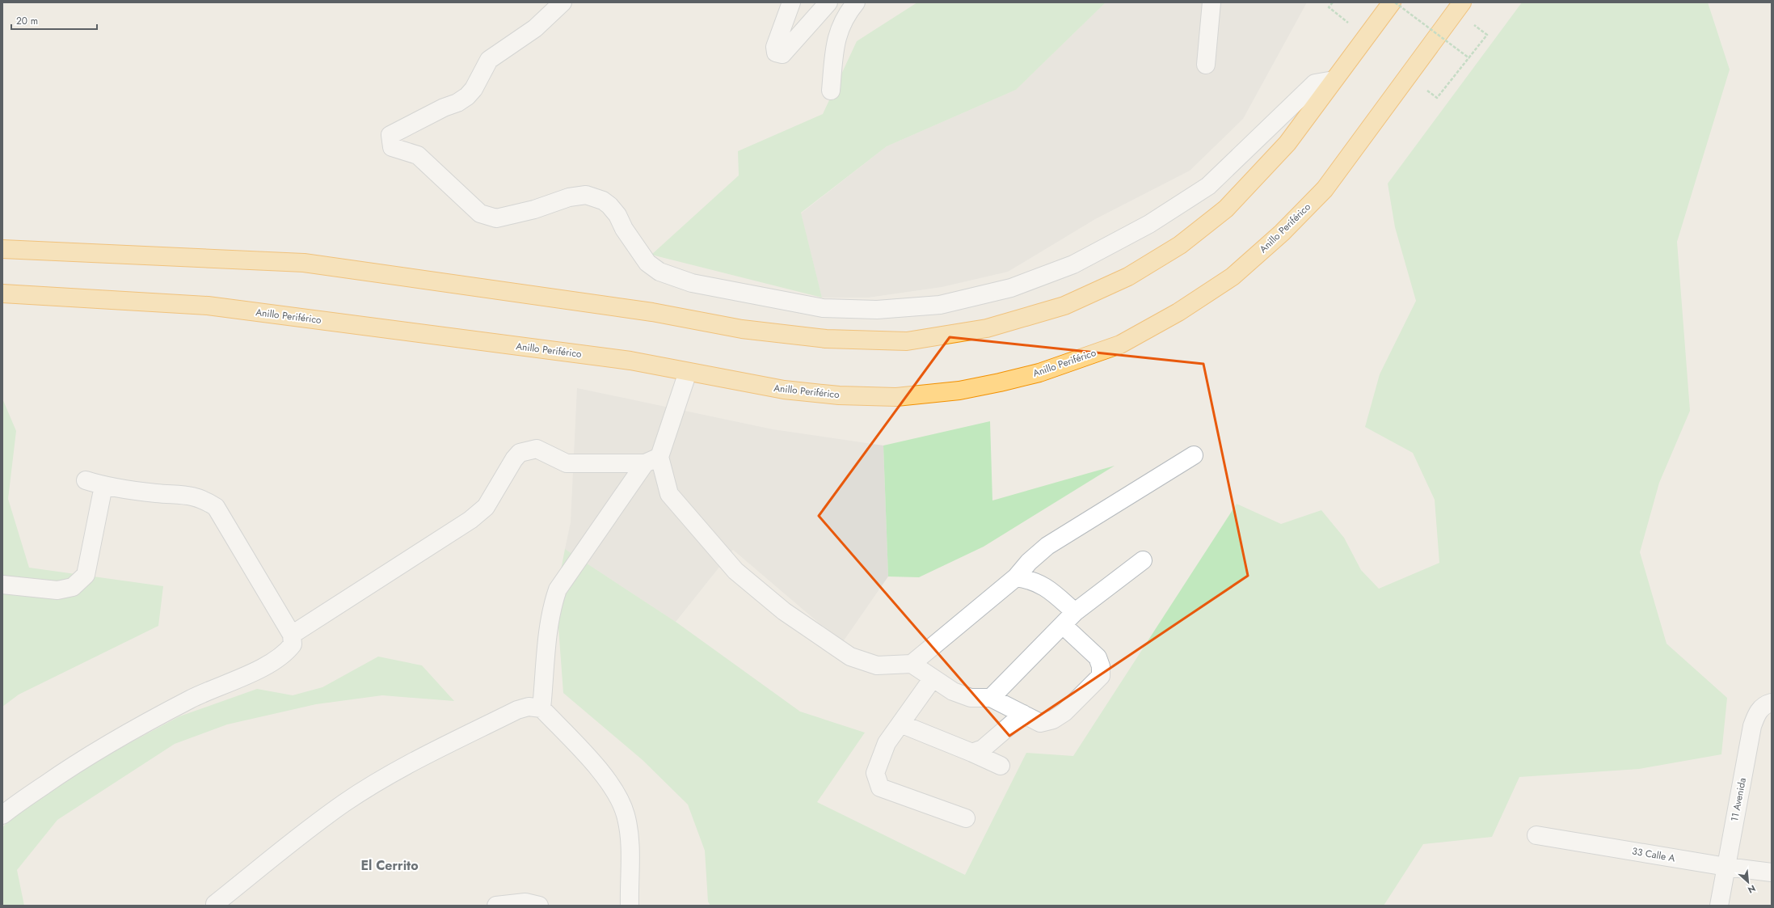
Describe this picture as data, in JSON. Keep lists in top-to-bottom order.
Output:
{
  "streets": {
    "highway": ["Anillo Periférico"],
    "street": ["11 Avenida", "33 Calle A"]
  },
  "crossings": [
    ["11 Avenida", "33 Calle A"]
  ],
  "districts": ["El Cerrito"],
  "scale_bar": "20 m",
  "north": "bottom right"
}
